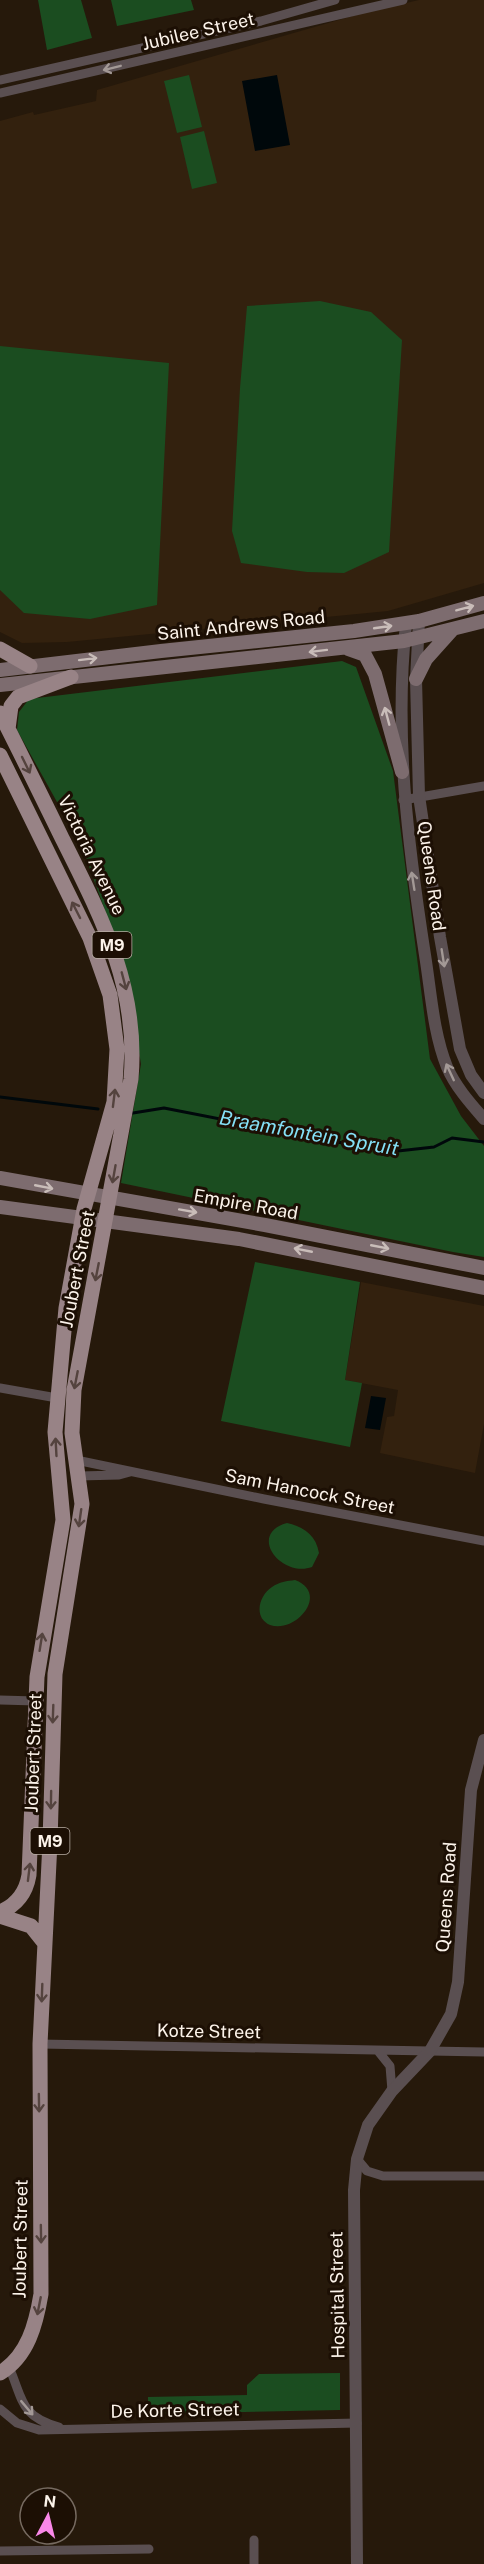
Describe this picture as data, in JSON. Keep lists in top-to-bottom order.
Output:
{
  "streets": {
    "main road": [
      "Saint Andrews Road",
      "Victoria Avenue",
      "M9",
      "Empire Road",
      "Joubert Street"
    ],
    "street": [
      "Jubilee Street",
      "Queens Road",
      "Sam Hancock Street",
      "Kotze Street",
      "Hospital Street",
      "De Korte Street"
    ]
  },
  "crossings": [
    ["Saint Andrews Road", "Queens Road"],
    ["Victoria Avenue", "Empire Road"],
    ["Victoria Avenue", "Joubert Street"],
    ["Queens Road", "Kotze Street"],
    ["Queens Road", "Hospital Street"],
    ["M9", "Empire Road"],
    ["M9", "Joubert Street"],
    ["Empire Road", "Joubert Street"],
    ["Joubert Street", "Sam Hancock Street"],
    ["Joubert Street", "Kotze Street"],
    ["Kotze Street", "Hospital Street"],
    ["Hospital Street", "De Korte Street"]
  ],
  "water": ["Braamfontein Spruit"],
  "north": "top"
}
